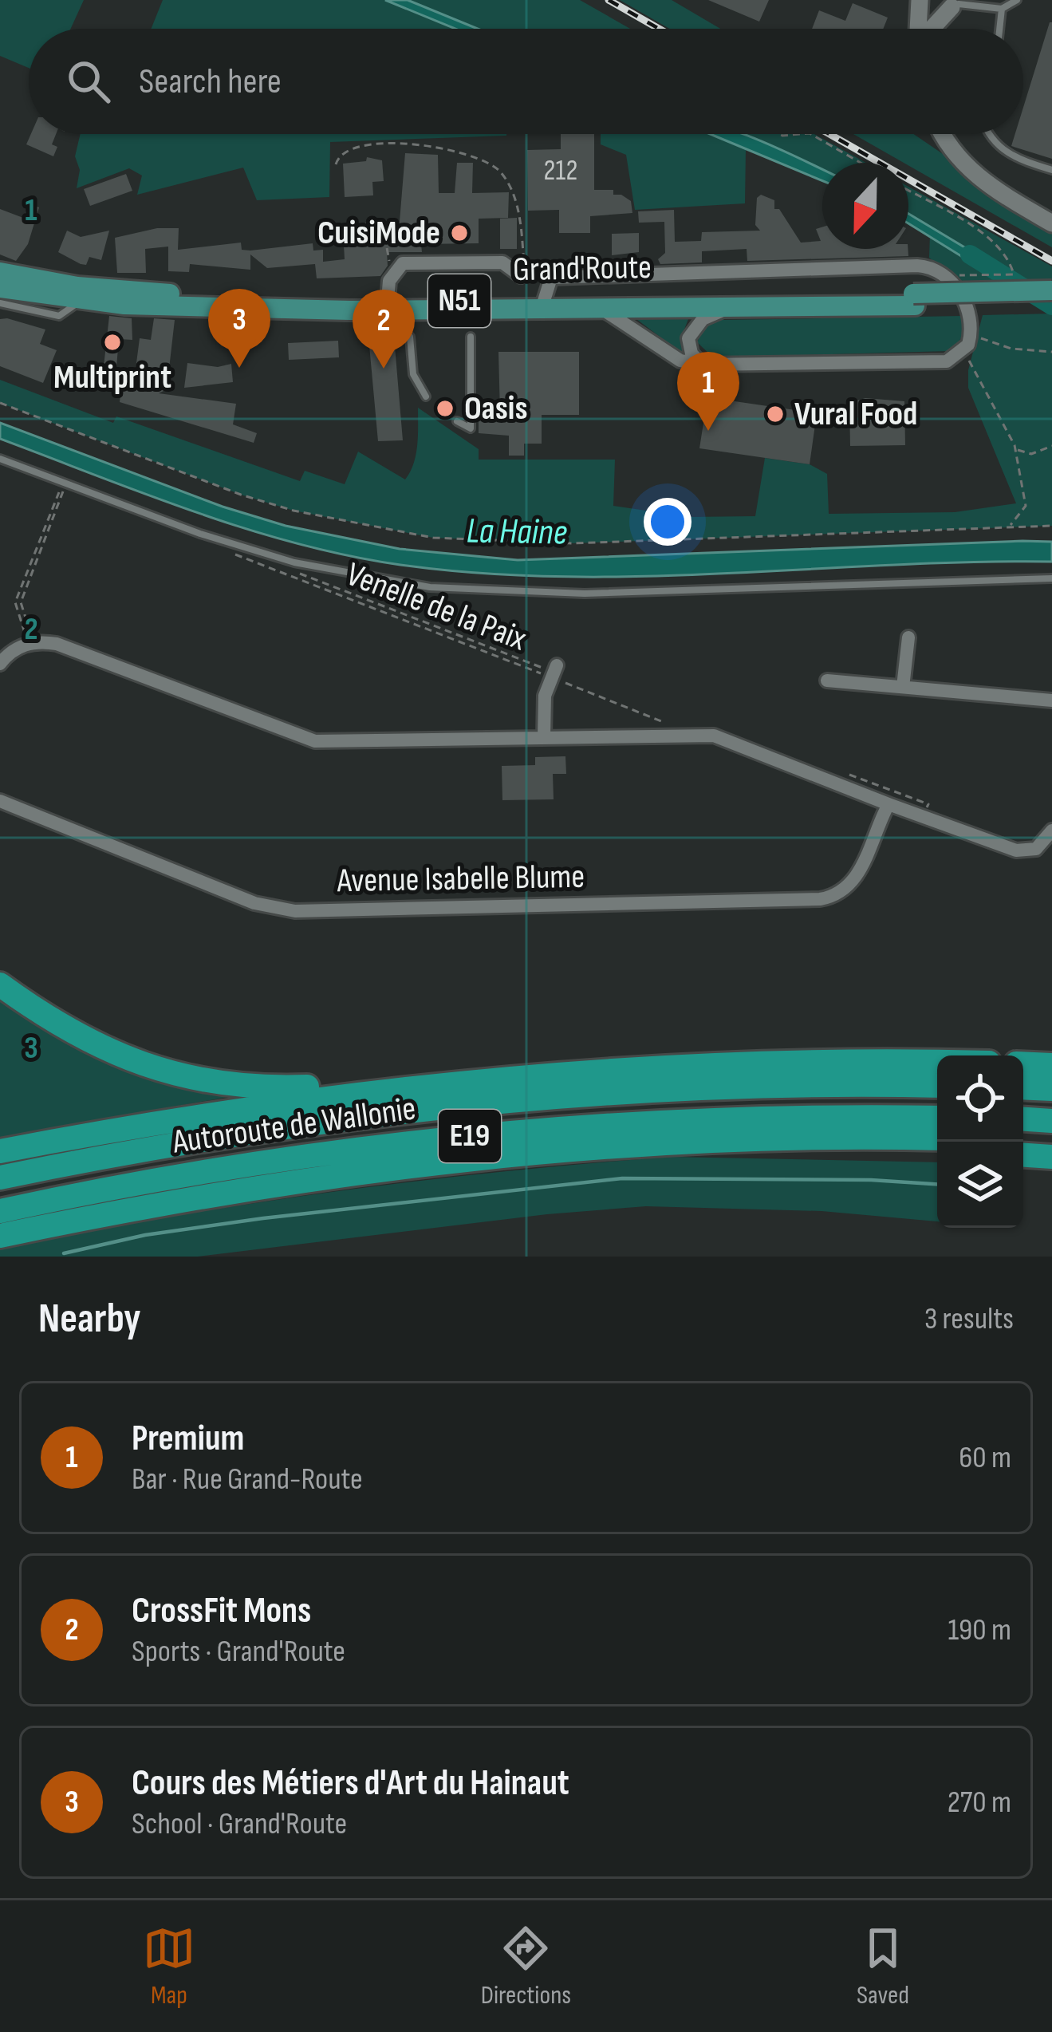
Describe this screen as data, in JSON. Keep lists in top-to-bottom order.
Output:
{
  "streets": {
    "highway": ["Autoroute de Wallonie", "E19"],
    "main road": ["Grand'Route", "N51"],
    "street": ["Avenue Isabelle Blume"],
    "path": ["Venelle de la Paix"]
  },
  "water": ["La Haine"],
  "places": [
    "CuisiMode",
    "Multiprint",
    "Oasis",
    "Vural Food"
  ],
  "house_numbers": ["212"],
  "north": "bottom",
  "page": {
    "search": "Search here",
    "pins": ["3", "2", "1"],
    "heading": ["Nearby", "3 results"],
    "list": [
      {
        "mark": "1",
        "name": "Premium",
        "note": "Bar · Rue Grand-Route",
        "value": "60 m"
      },
      {
        "mark": "2",
        "name": "CrossFit Mons",
        "note": "Sports · Grand'Route",
        "value": "190 m"
      },
      {
        "mark": "3",
        "name": "Cours des Métiers d'Art du Hainaut",
        "note": "School · Grand'Route",
        "value": "270 m"
      }
    ],
    "nav": ["Map", "Directions", "Saved"]
  },
  "grid": {
    "rows": ["1", "2", "3"]
  }
}
